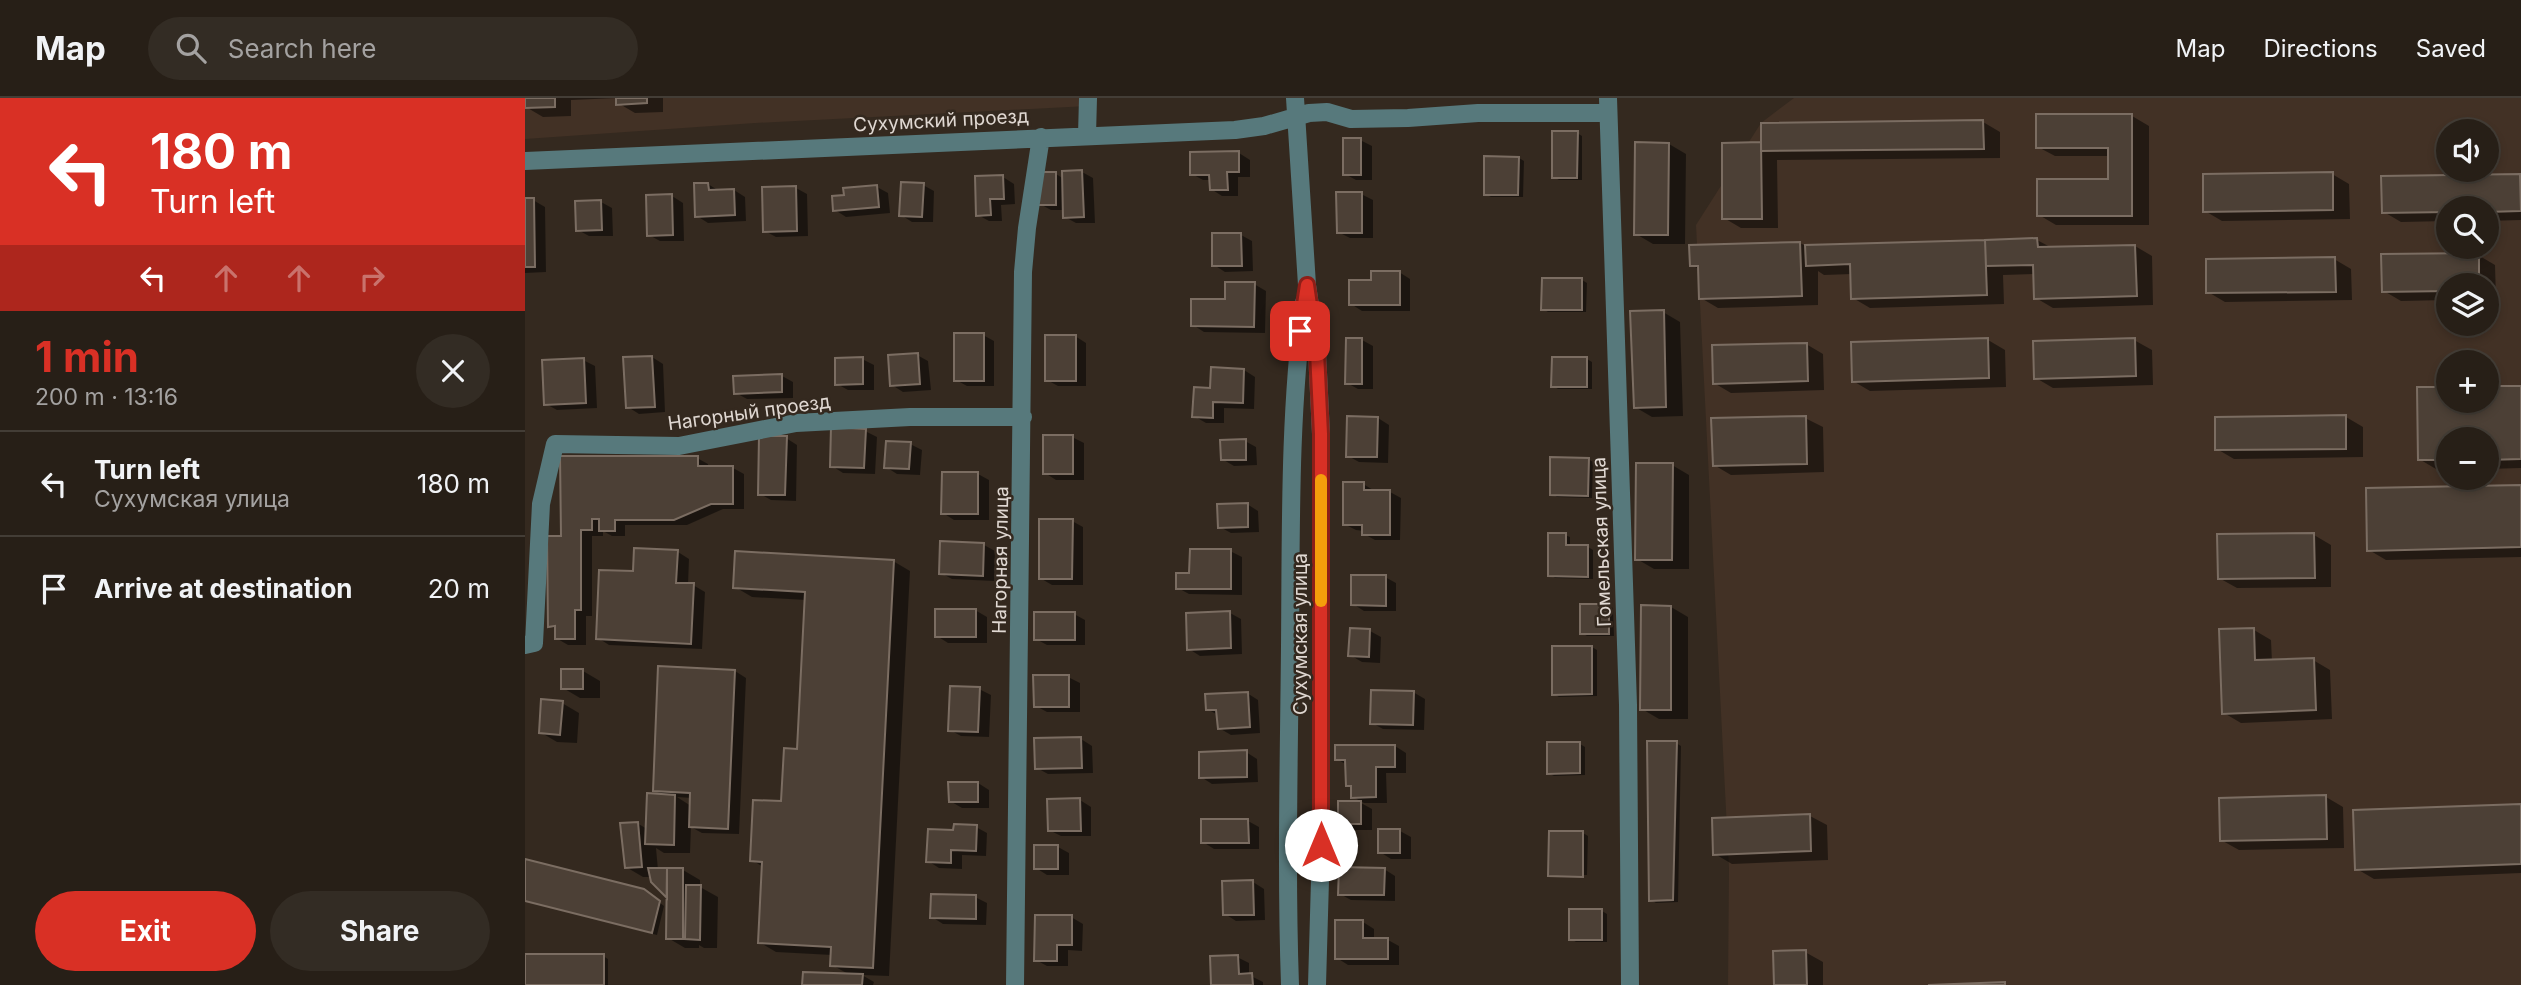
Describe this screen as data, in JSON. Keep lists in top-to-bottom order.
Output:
{
  "streets": {
    "street": [
      "Сухумский проезд",
      "Нагорный проезд",
      "Гомельская улица",
      "Нагорная улица",
      "Сухумская улица"
    ]
  },
  "crossings": [
    ["Сухумский проезд", "Гомельская улица"],
    ["Сухумский проезд", "Нагорная улица"],
    ["Сухумский проезд", "Сухумская улица"],
    ["Нагорный проезд", "Нагорная улица"]
  ],
  "page": {
    "header": "Map",
    "search": "Search here",
    "nav": ["Map", "Directions", "Saved"],
    "turn": ["180 m", "Turn left"],
    "map_buttons": ["+", "−"],
    "heading": ["1 min", "200 m · 13:16"],
    "list": [
      {
        "name": "Turn left",
        "note": "Сухумская улица",
        "value": "180 m"
      },
      {
        "name": "Arrive at destination",
        "value": "20 m"
      }
    ],
    "buttons": ["Exit", "Share"]
  }
}
